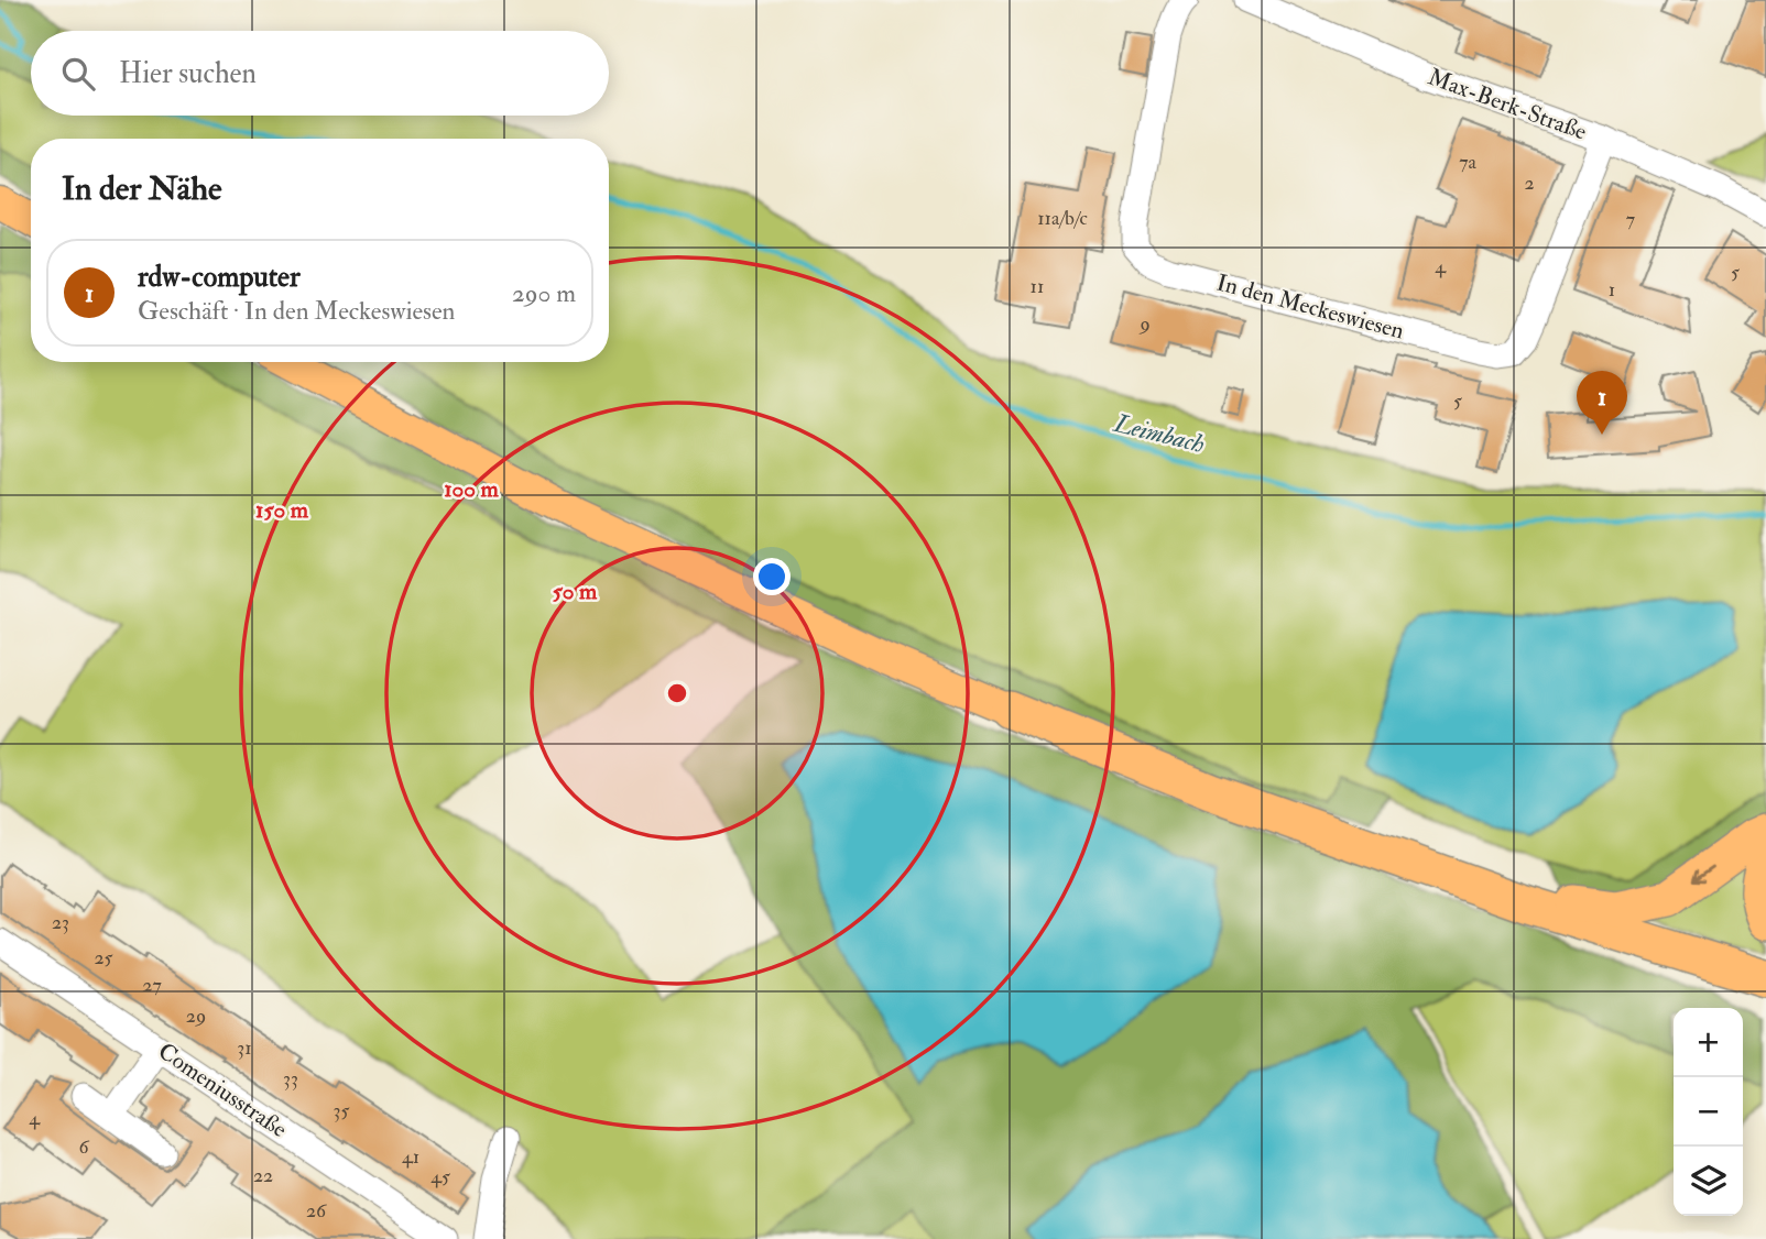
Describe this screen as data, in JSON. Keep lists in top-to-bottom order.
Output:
{
  "streets": {
    "street": ["Max-Berk-Straße", "In den Meckeswiesen", "Comeniusstraße"]
  },
  "crossings": [
    ["Max-Berk-Straße", "In den Meckeswiesen"]
  ],
  "water": ["Leimbach"],
  "house_numbers": [
    "7a",
    "2",
    "11a/b/c",
    "7",
    "4",
    "5",
    "11",
    "1",
    "9",
    "5",
    "23",
    "25",
    "27",
    "29",
    "31",
    "33",
    "35",
    "4",
    "6",
    "41",
    "22",
    "45",
    "26"
  ],
  "page": {
    "search": "Hier suchen",
    "heading": "In der Nähe",
    "list": [
      {
        "mark": "1",
        "name": "rdw-computer",
        "note": "Geschäft · In den Meckeswiesen",
        "value": "290 m"
      }
    ],
    "pins": "1",
    "map_buttons": ["+", "−"]
  },
  "rings": ["100 m", "150 m", "50 m"]
}
